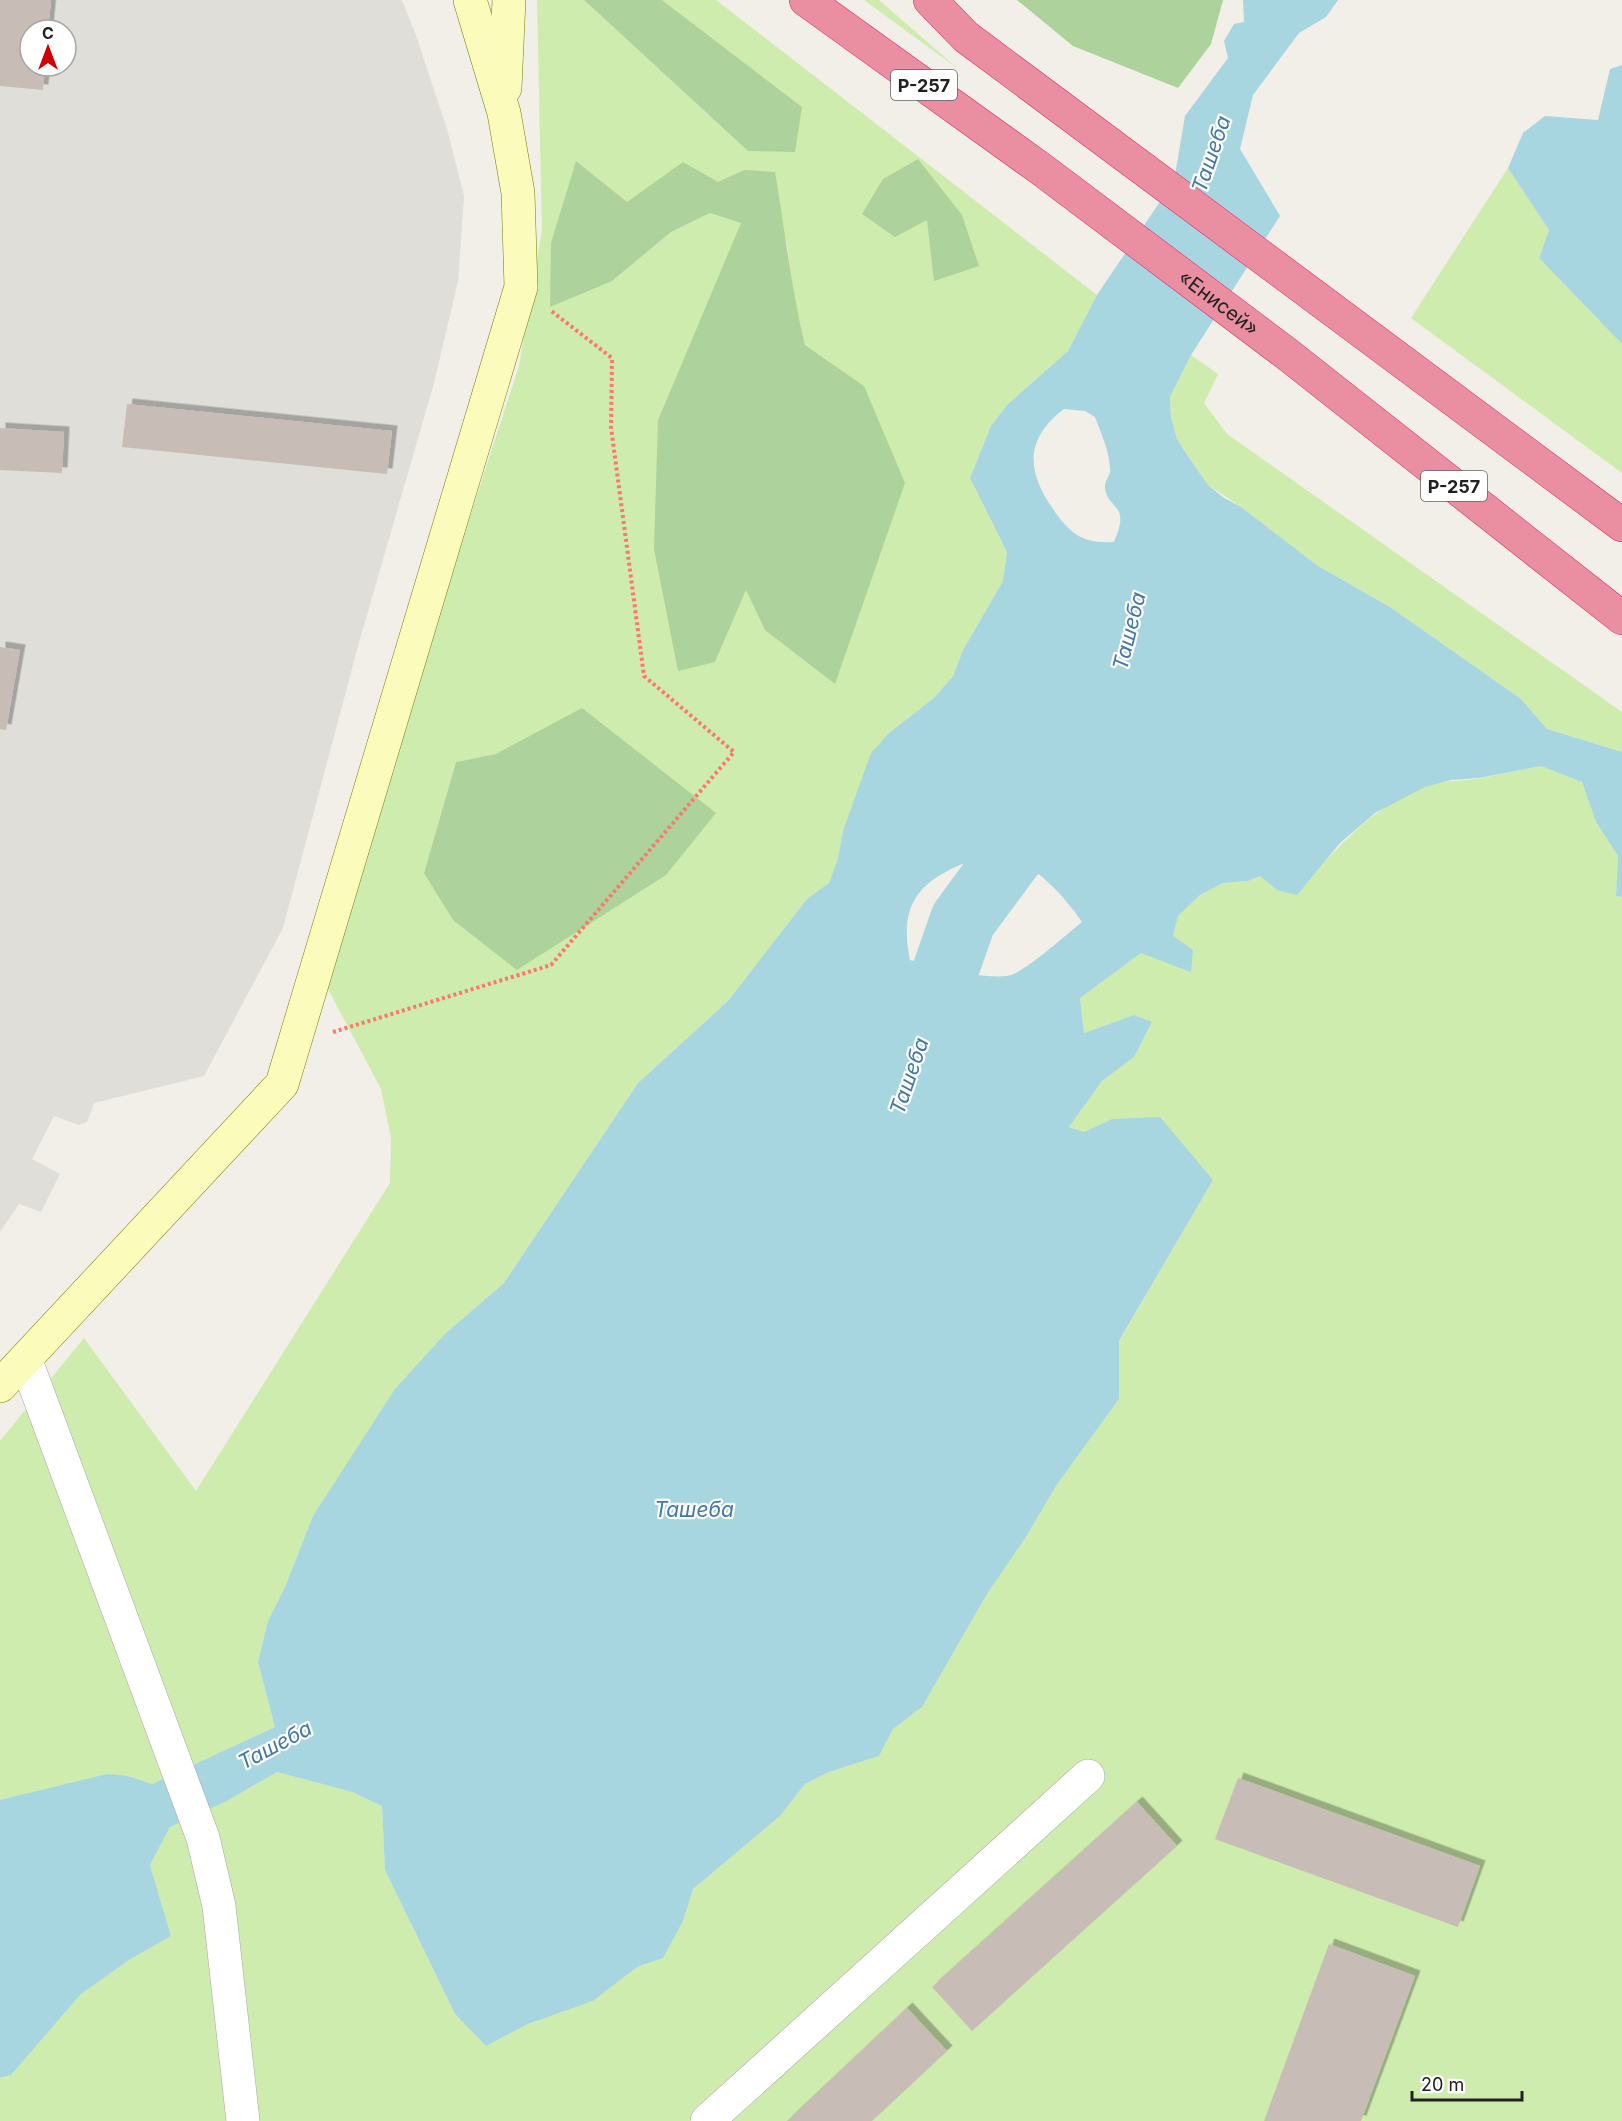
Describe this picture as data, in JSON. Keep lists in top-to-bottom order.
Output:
{
  "streets": {
    "highway": ["Р-257", "«Енисей»"]
  },
  "water": ["Ташеба"],
  "scale_bar": "20 m",
  "north": "top"
}
